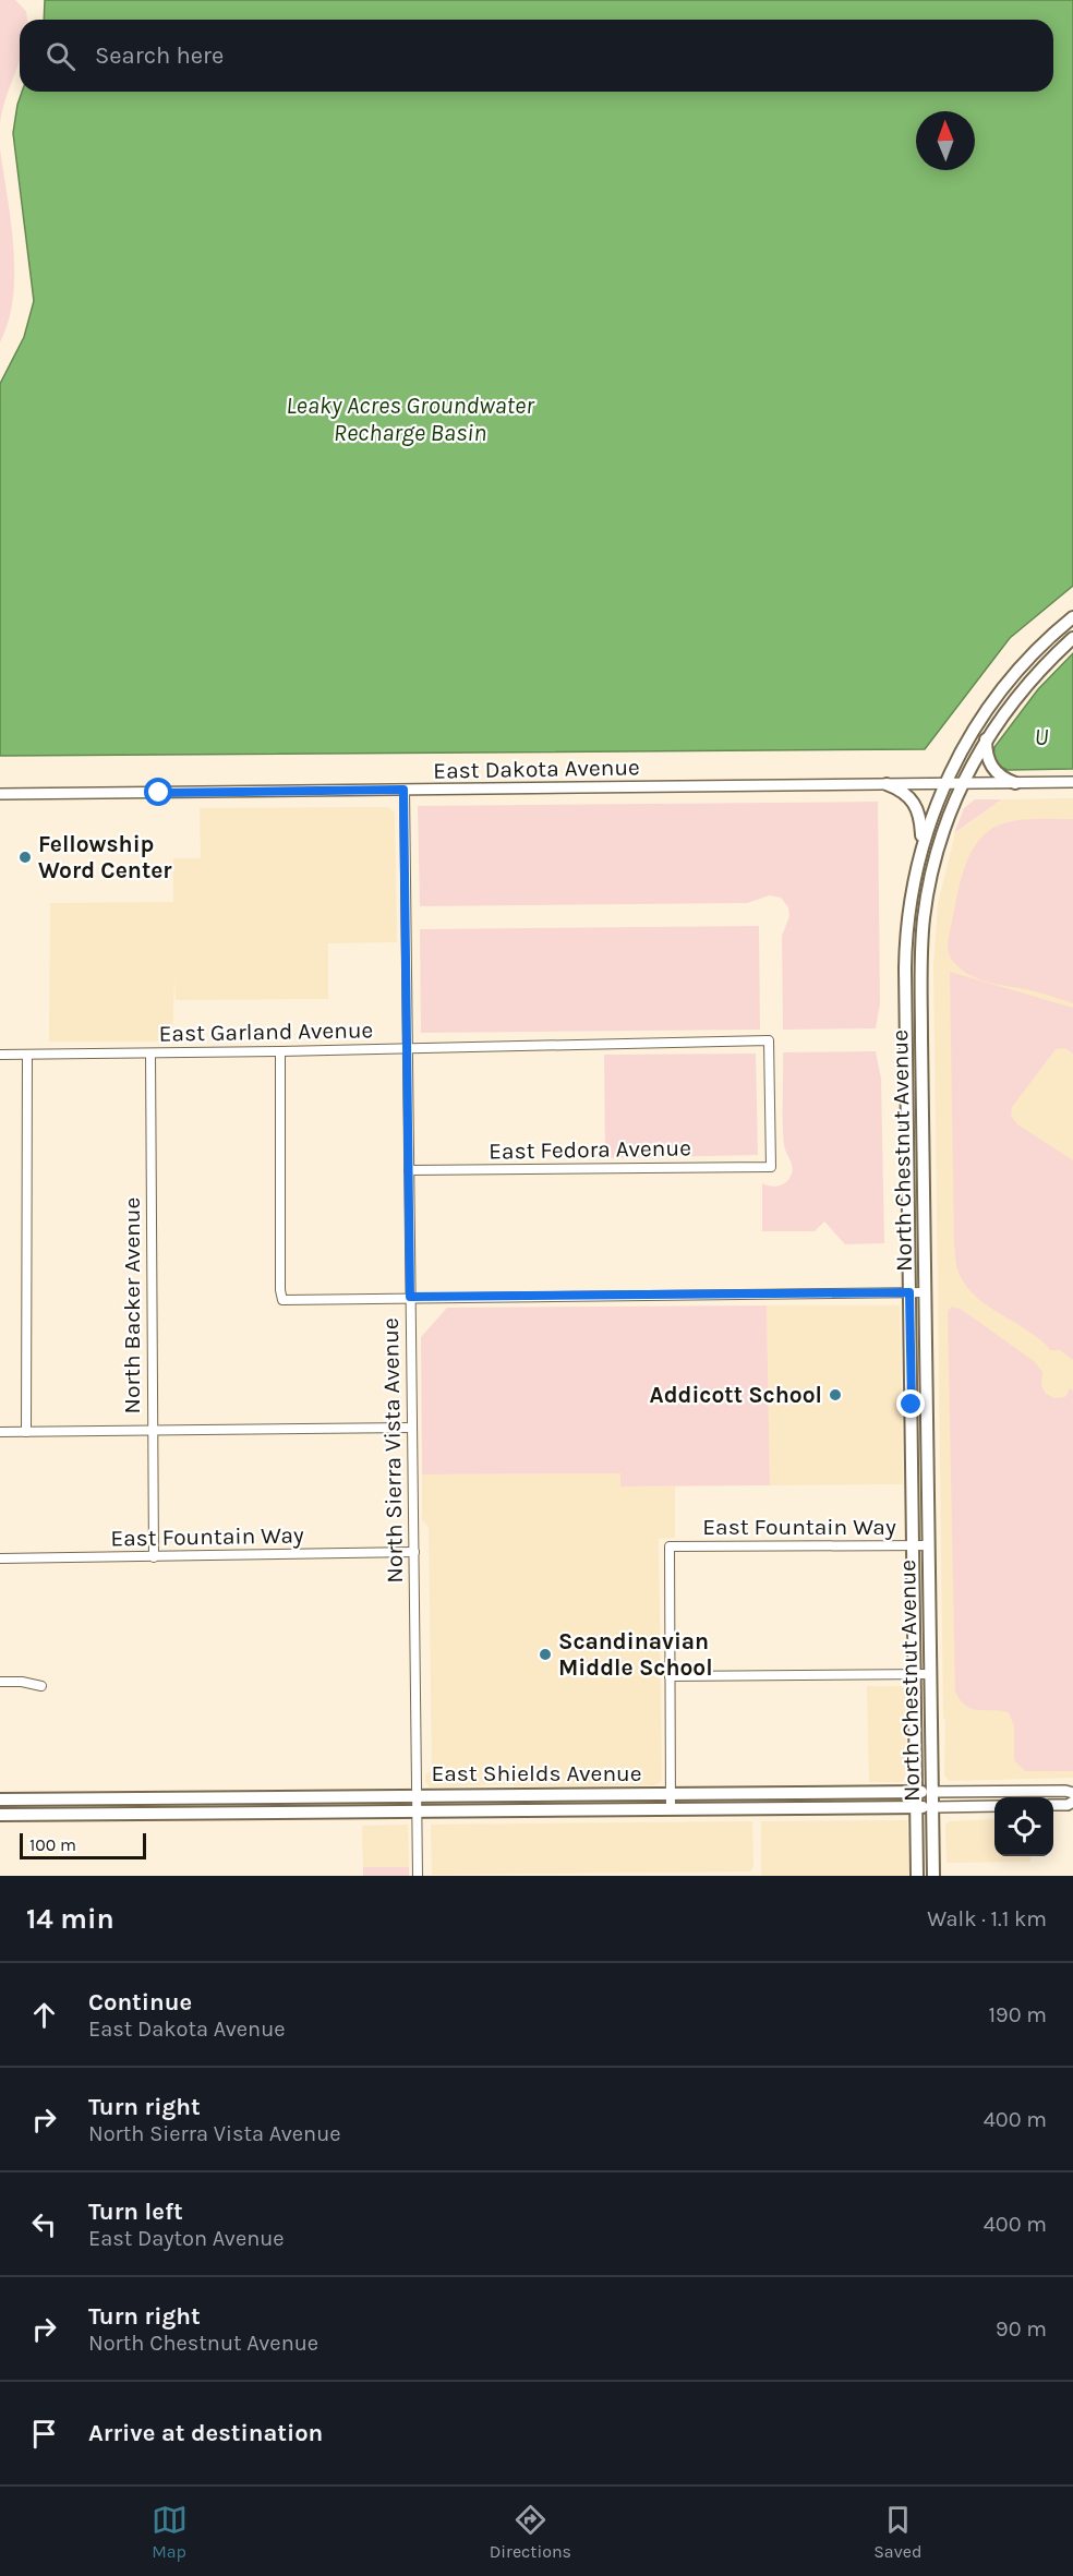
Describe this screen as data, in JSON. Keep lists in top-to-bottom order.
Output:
{
  "streets": {
    "main road": ["North Chestnut Avenue", "East Shields Avenue"],
    "street": [
      "East Dakota Avenue",
      "East Garland Avenue",
      "East Fedora Avenue",
      "North Backer Avenue",
      "North Sierra Vista Avenue",
      "East Fountain Way"
    ]
  },
  "crossings": [
    ["East Dakota Avenue", "North Chestnut Avenue"],
    ["East Dakota Avenue", "North Sierra Vista Avenue"],
    ["East Garland Avenue", "East Fedora Avenue"],
    ["East Garland Avenue", "North Backer Avenue"],
    ["East Garland Avenue", "North Sierra Vista Avenue"],
    ["East Fedora Avenue", "North Sierra Vista Avenue"],
    ["North Chestnut Avenue", "East Fountain Way"],
    ["North Chestnut Avenue", "East Shields Avenue"],
    ["North Backer Avenue", "East Fountain Way"],
    ["North Sierra Vista Avenue", "East Fountain Way"],
    ["North Sierra Vista Avenue", "East Shields Avenue"]
  ],
  "water": ["Leaky Acres Groundwater Recharge Basin", "U"],
  "places": ["Fellowship Word Center", "Addicott School", "Scandinavian Middle School"],
  "scale_bar": "100 m",
  "north": "top",
  "page": {
    "search": "Search here",
    "scale": "100 m",
    "heading": ["14 min", "Walk · 1.1 km"],
    "list": [
      ["Continue", "East Dakota Avenue", "190 m"],
      ["Turn right", "North Sierra Vista Avenue", "400 m"],
      ["Turn left", "East Dayton Avenue", "400 m"],
      ["Turn right", "North Chestnut Avenue", "90 m"],
      "Arrive at destination"
    ],
    "nav": ["Map", "Directions", "Saved"]
  }
}
